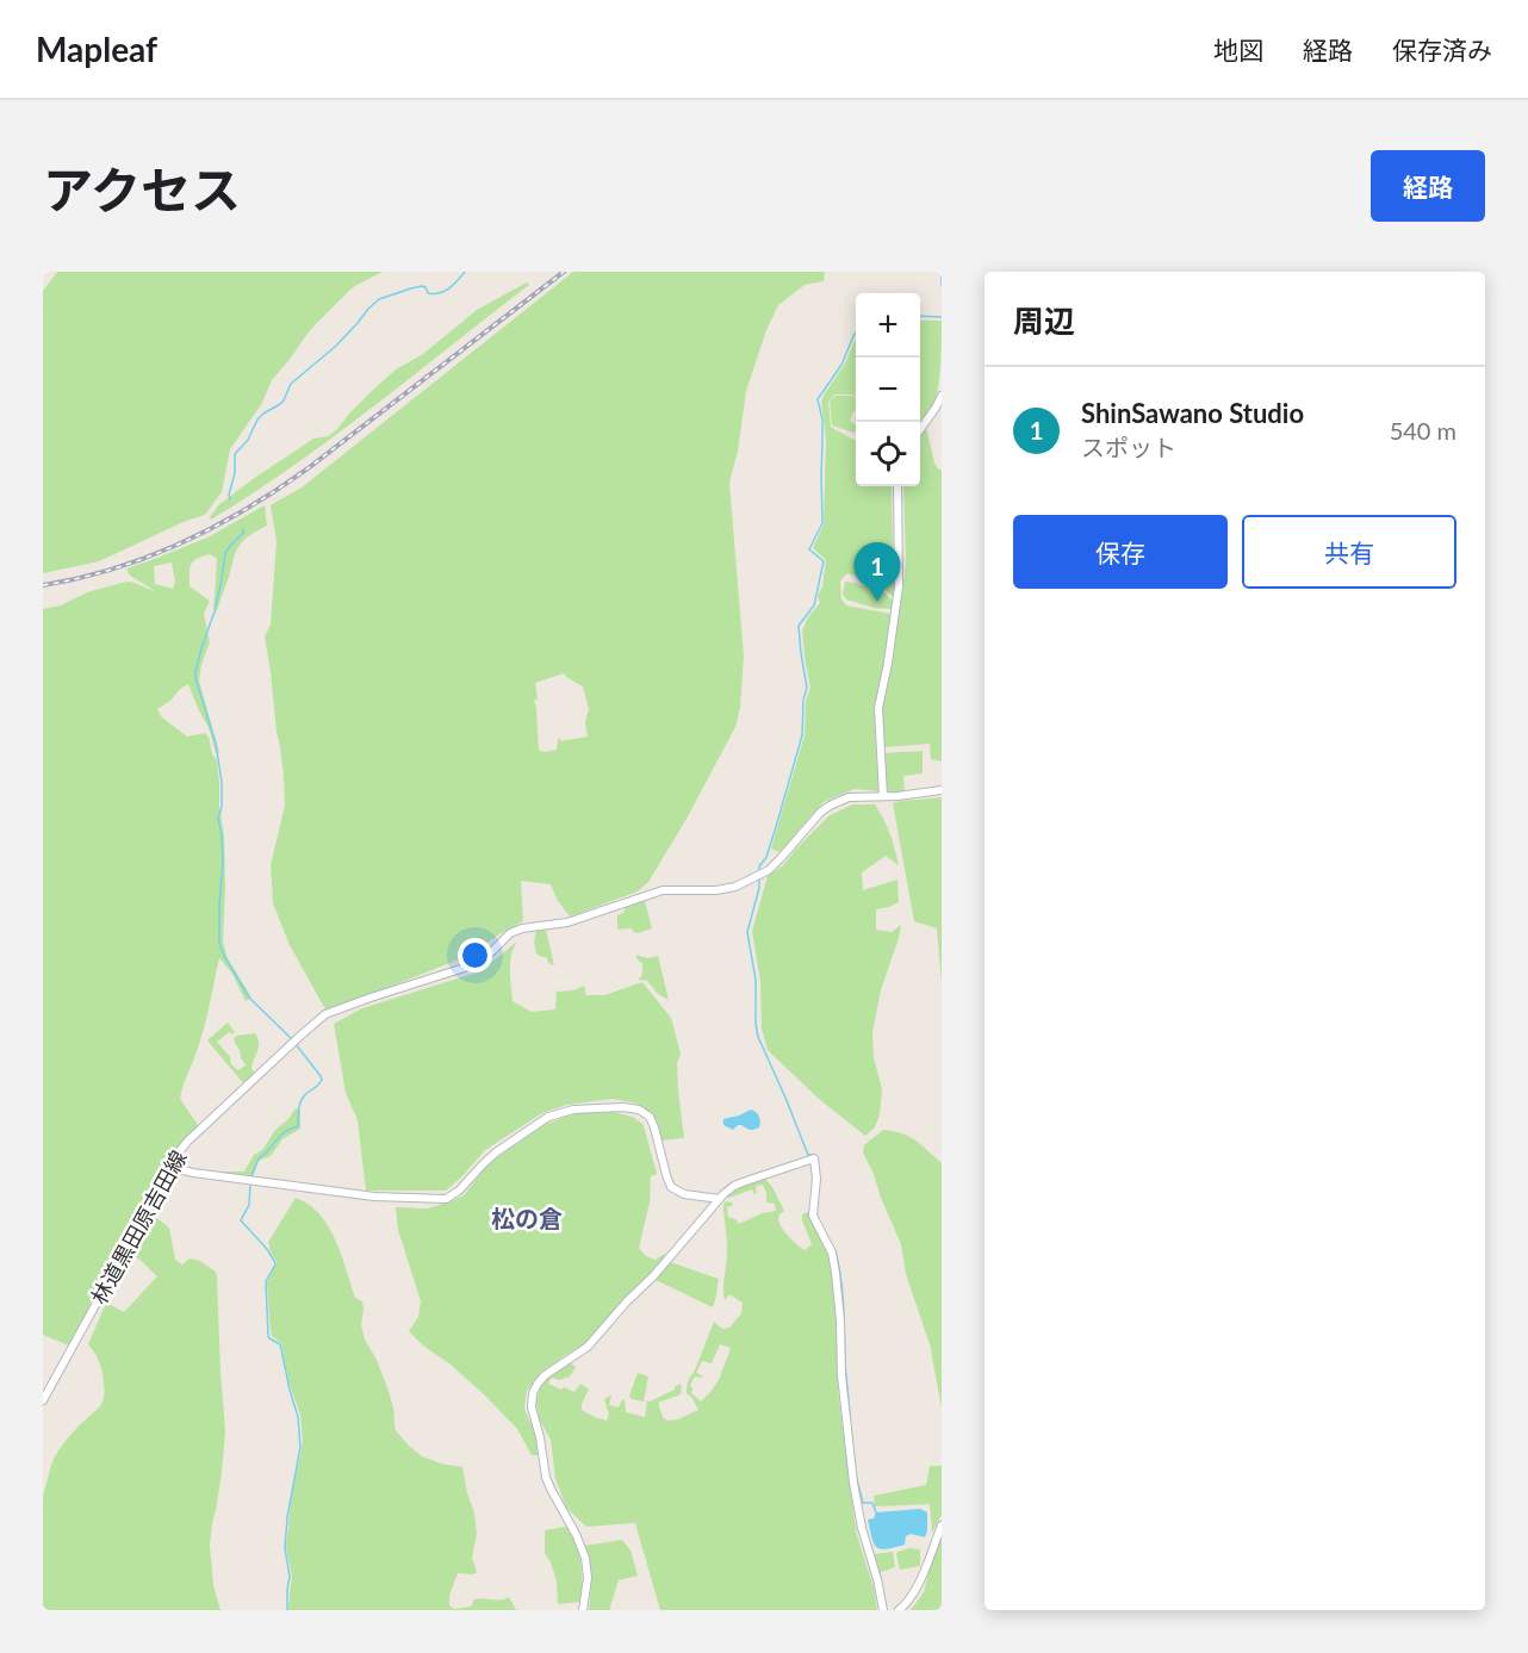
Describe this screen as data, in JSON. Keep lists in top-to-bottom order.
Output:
{
  "streets": {
    "street": ["林道黒田原吉田線"]
  },
  "districts": ["松の倉"],
  "page": {
    "header": "Mapleaf",
    "nav": ["地図", "経路", "保存済み"],
    "title": "アクセス",
    "buttons": [
      "経路",
      ["保存", "共有"]
    ],
    "heading": "周辺",
    "map_buttons": ["+", "−"],
    "list": [
      {
        "mark": "1",
        "name": "ShinSawano Studio",
        "note": "スポット",
        "value": "540 m"
      }
    ],
    "pins": "1"
  }
}
